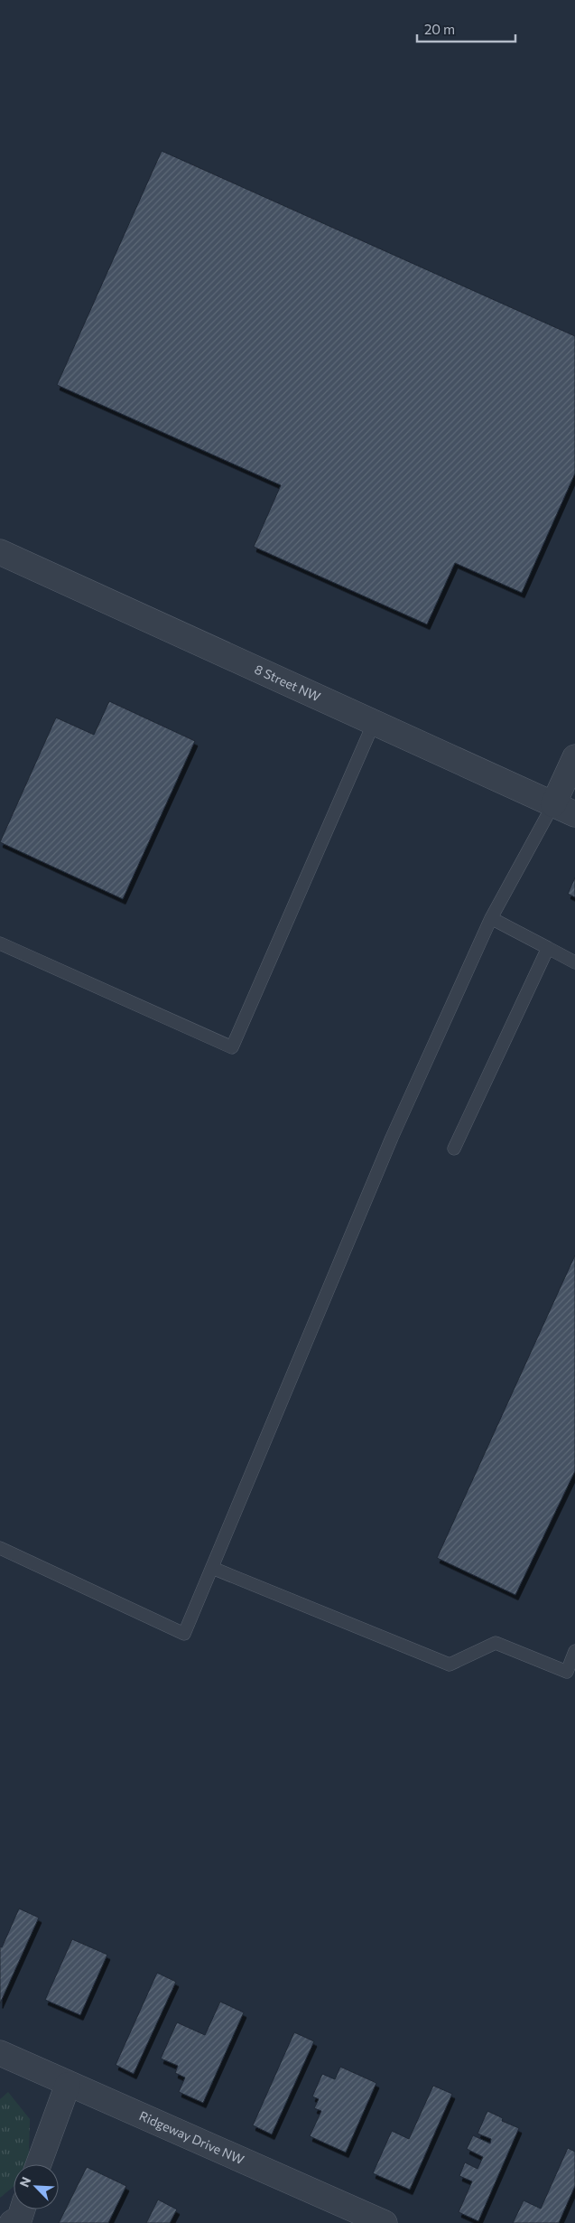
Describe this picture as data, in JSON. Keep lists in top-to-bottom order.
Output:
{
  "streets": {
    "street": ["8 Street NW", "Ridgeway Drive NW"]
  },
  "scale_bar": "20 m",
  "north": "top left"
}
